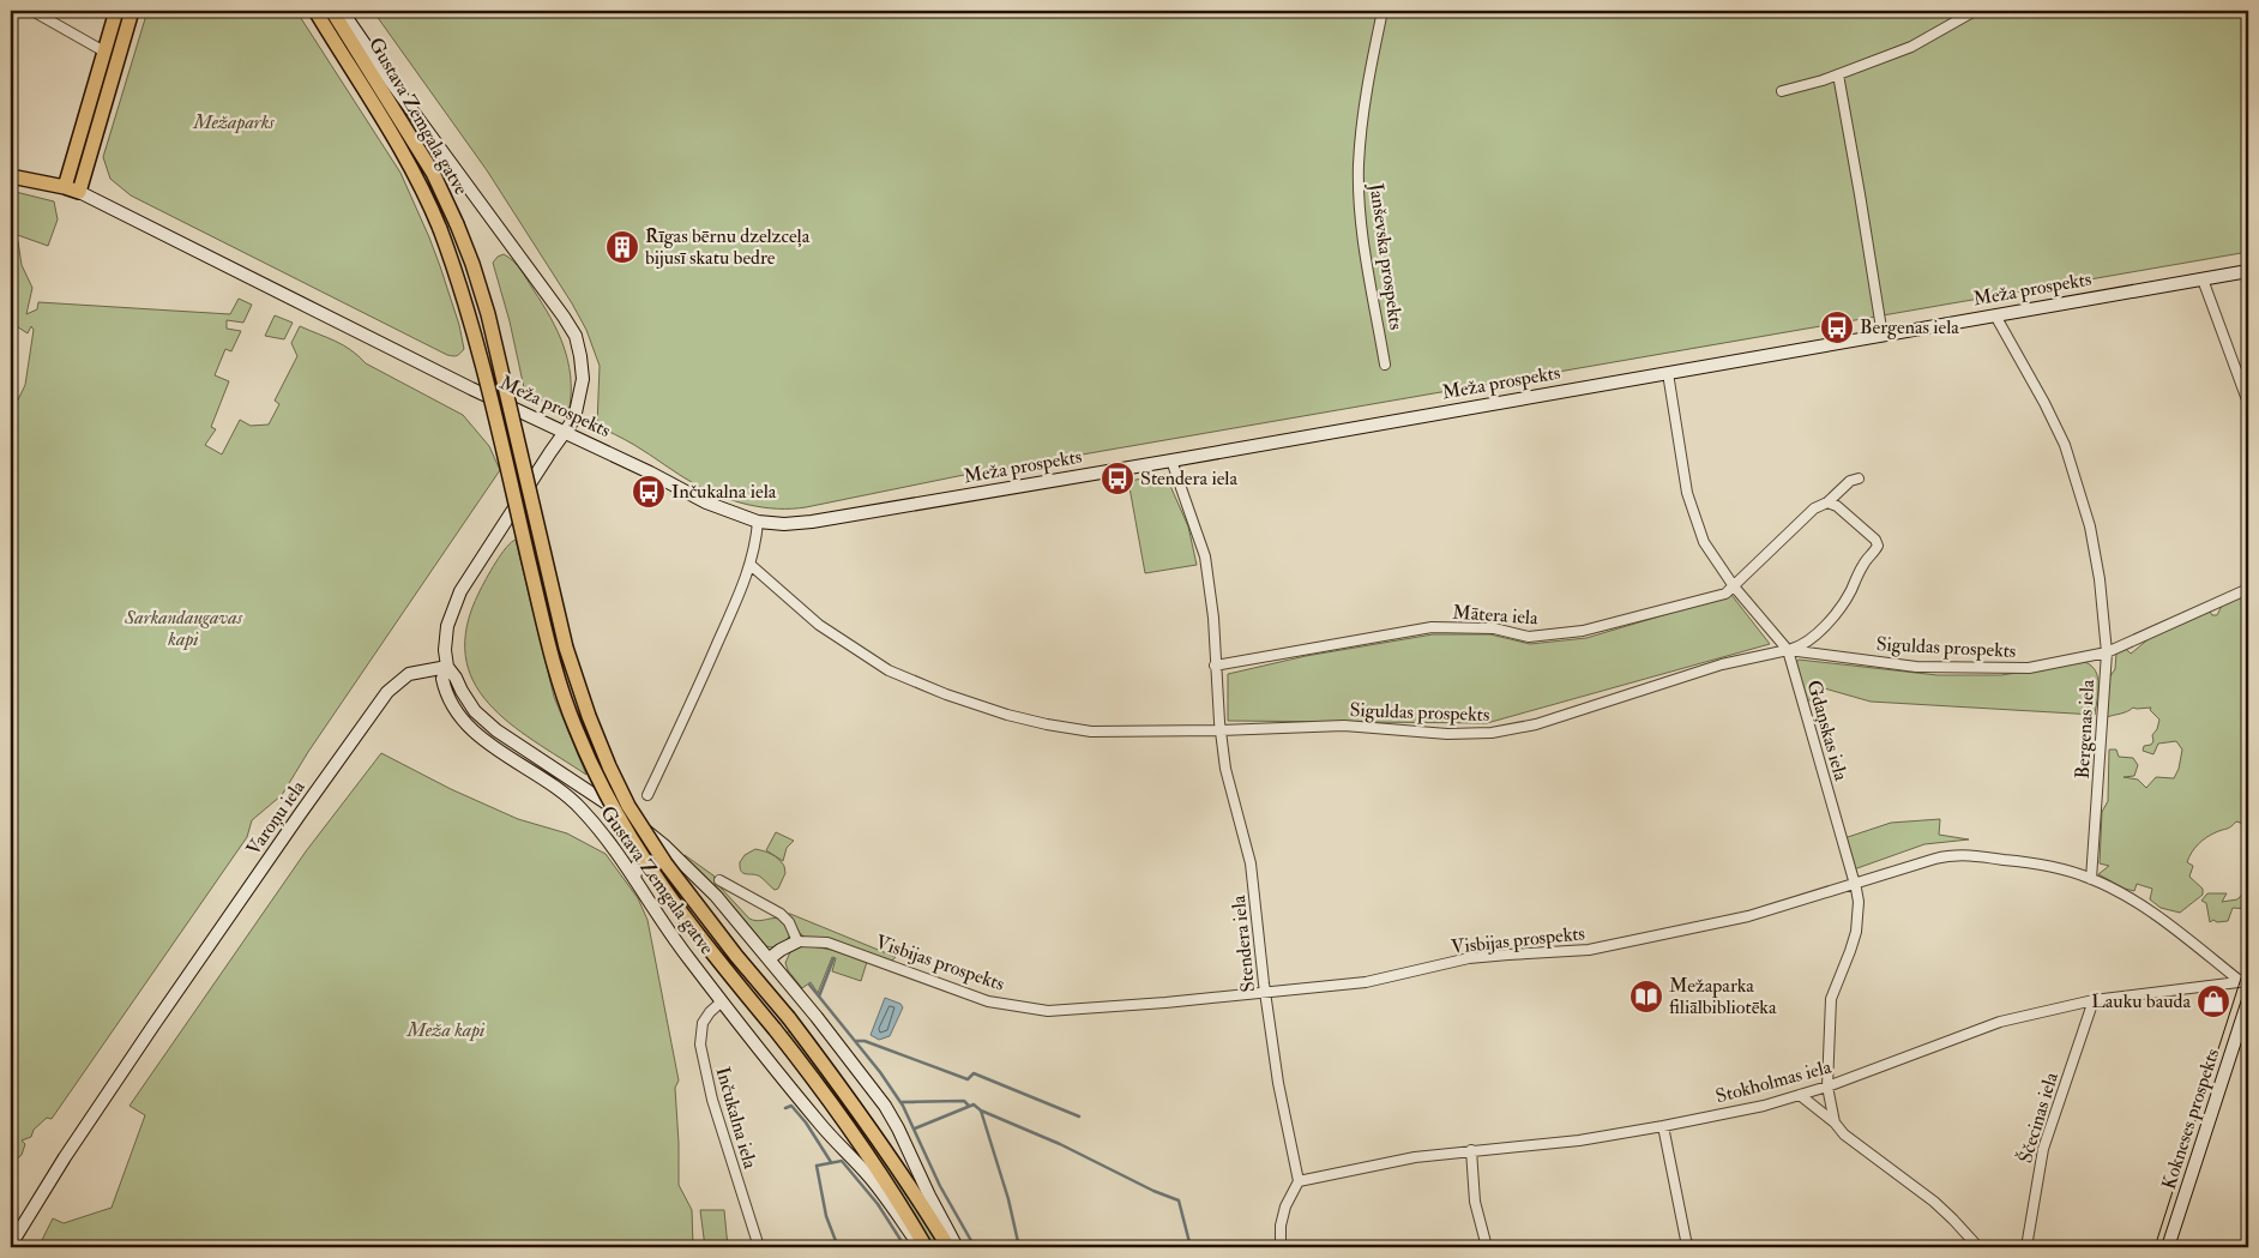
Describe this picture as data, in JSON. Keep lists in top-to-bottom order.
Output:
{
  "streets": {
    "main road": ["Gustava Zemgala gatve", "Meža prospekts"],
    "street": [
      "Janševska prospekts",
      "Mātera iela",
      "Siguldas prospekts",
      "Bergenas iela",
      "Gdaņskas iela",
      "Varoņu iela",
      "Visbijas prospekts",
      "Stendera iela",
      "Stokholmas iela",
      "Inčukalna iela",
      "Ščecinas iela",
      "Kokneses prospekts"
    ]
  },
  "crossings": [
    ["Gustava Zemgala gatve", "Varoņu iela"],
    ["Gustava Zemgala gatve", "Inčukalna iela"],
    ["Meža prospekts", "Bergenas iela"],
    ["Meža prospekts", "Gdaņskas iela"],
    ["Meža prospekts", "Stendera iela"],
    ["Mātera iela", "Gdaņskas iela"],
    ["Mātera iela", "Stendera iela"],
    ["Siguldas prospekts", "Bergenas iela"],
    ["Siguldas prospekts", "Gdaņskas iela"],
    ["Siguldas prospekts", "Stendera iela"],
    ["Bergenas iela", "Visbijas prospekts"],
    ["Gdaņskas iela", "Visbijas prospekts"],
    ["Gdaņskas iela", "Stokholmas iela"],
    ["Visbijas prospekts", "Stendera iela"],
    ["Visbijas prospekts", "Stokholmas iela"],
    ["Stendera iela", "Stokholmas iela"],
    ["Stokholmas iela", "Ščecinas iela"]
  ],
  "parks": ["Mežaparks", "Sarkandaugavas kapi", "Meža kapi"],
  "places": {
    "building": ["Rīgas bērnu dzelzceļa bijusī skatu bedre"],
    "bus stop": ["Bergenas iela", "Stendera iela", "Inčukalna iela"],
    "library": ["Mežaparka filiālbibliotēka"],
    "shop": ["Lauku bauda"]
  }
}
